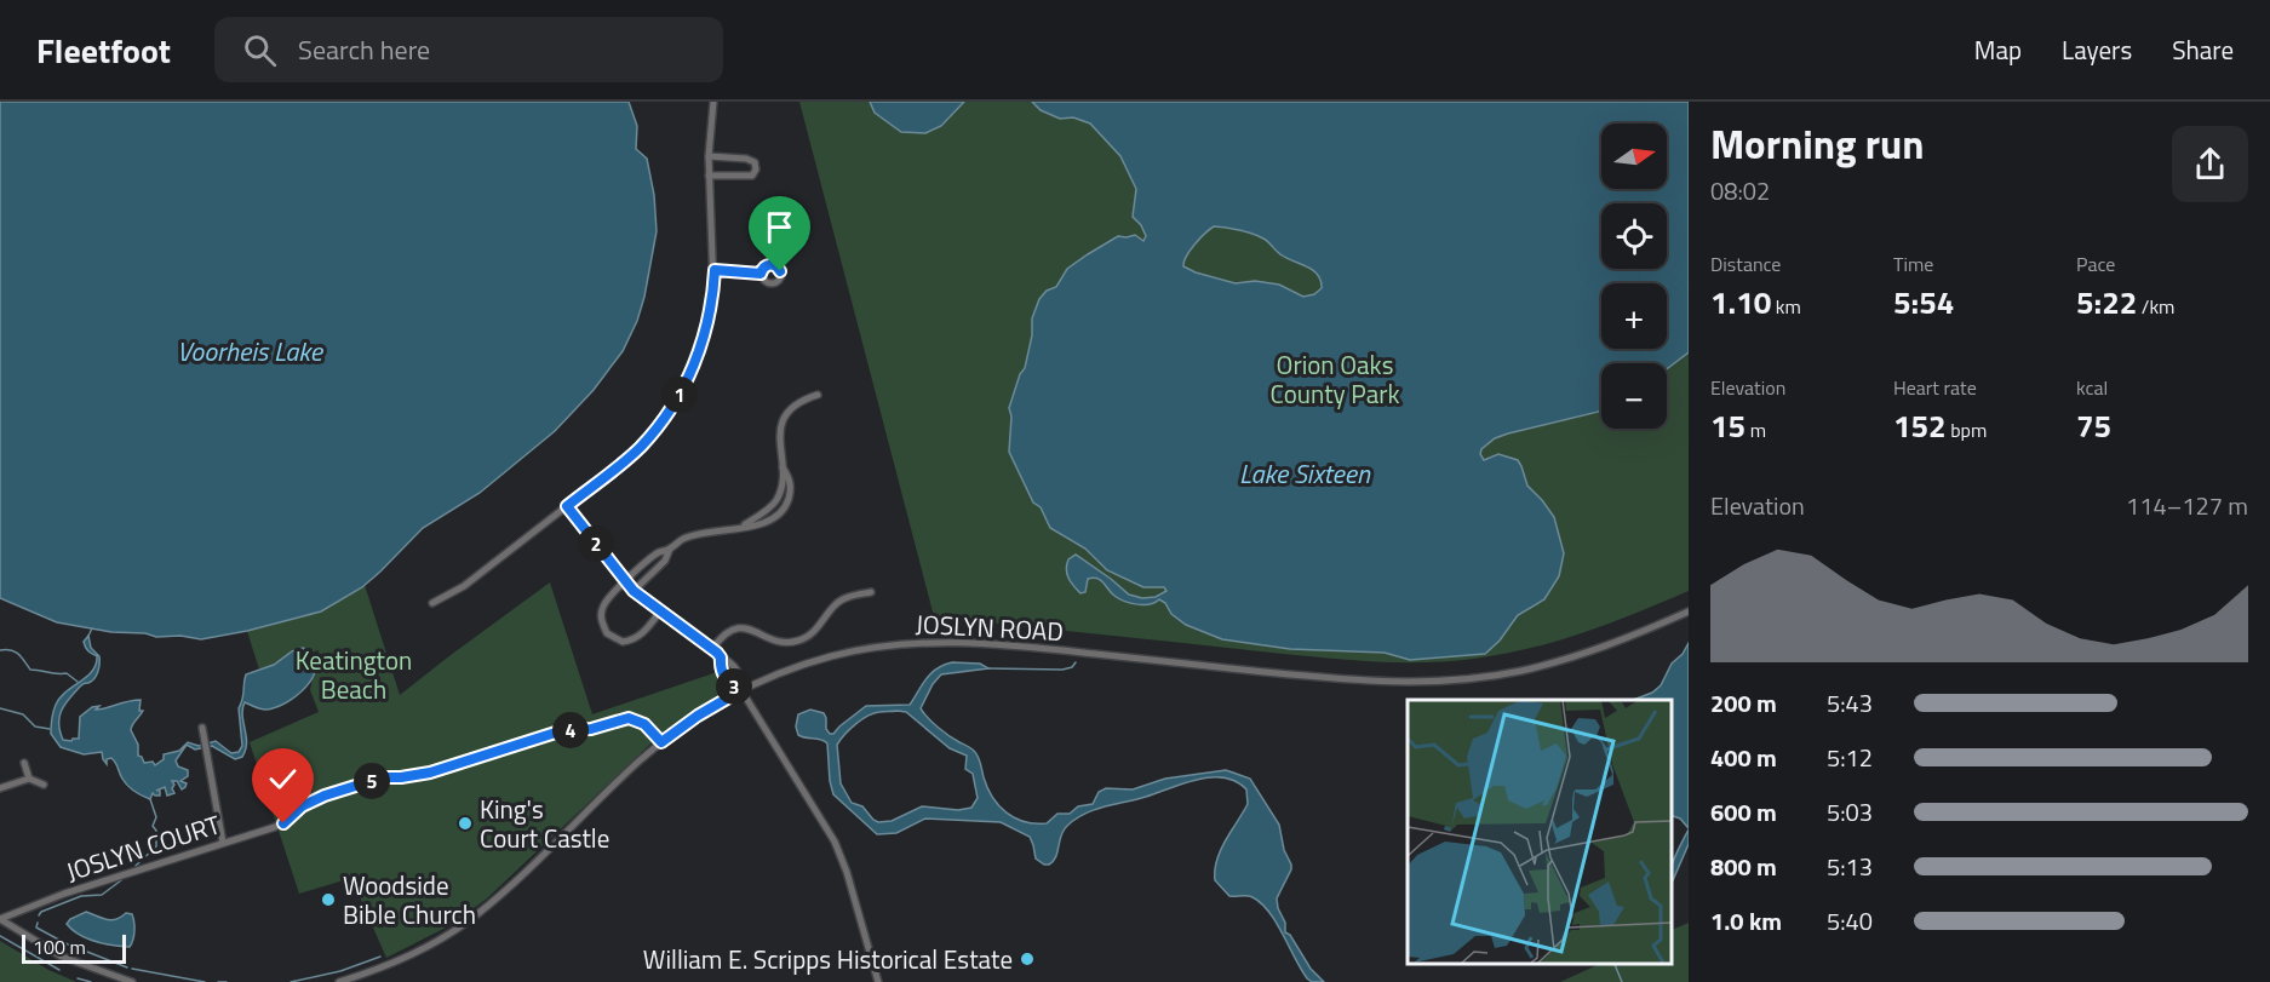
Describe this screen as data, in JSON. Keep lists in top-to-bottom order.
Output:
{
  "streets": {
    "street": ["JOSLYN ROAD", "JOSLYN COURT"]
  },
  "crossings": [
    ["JOSLYN ROAD", "JOSLYN COURT"]
  ],
  "water": ["Voorheis Lake", "Lake Sixteen"],
  "parks": ["Orion Oaks County Park", "Keatington Beach"],
  "places": ["King's Court Castle", "Woodside Bible Church", "William E. Scripps Historical Estate"],
  "scale_bar": "100 m",
  "north": "right",
  "page": {
    "header": "Fleetfoot",
    "search": "Search here",
    "nav": ["Map", "Layers", "Share"],
    "heading": ["Morning run", "08:02"],
    "map_buttons": ["+", "−"],
    "stats": [
      ["Distance", "1.10 km"],
      ["Time", "5:54"],
      ["Pace", "5:22 /km"],
      ["Elevation", "15 m"],
      ["Heart rate", "152 bpm"],
      ["kcal", "75"]
    ],
    "pins": [
      "1",
      "2",
      "3",
      "4",
      "5"
    ],
    "chart": ["Elevation", "114–127 m"],
    "list": [
      {
        "name": "200 m",
        "note": "5:43"
      },
      {
        "name": "400 m",
        "note": "5:12"
      },
      {
        "name": "600 m",
        "note": "5:03"
      },
      {
        "name": "800 m",
        "note": "5:13"
      },
      {
        "name": "1.0 km",
        "note": "5:40"
      }
    ],
    "scale": "100 m"
  }
}
